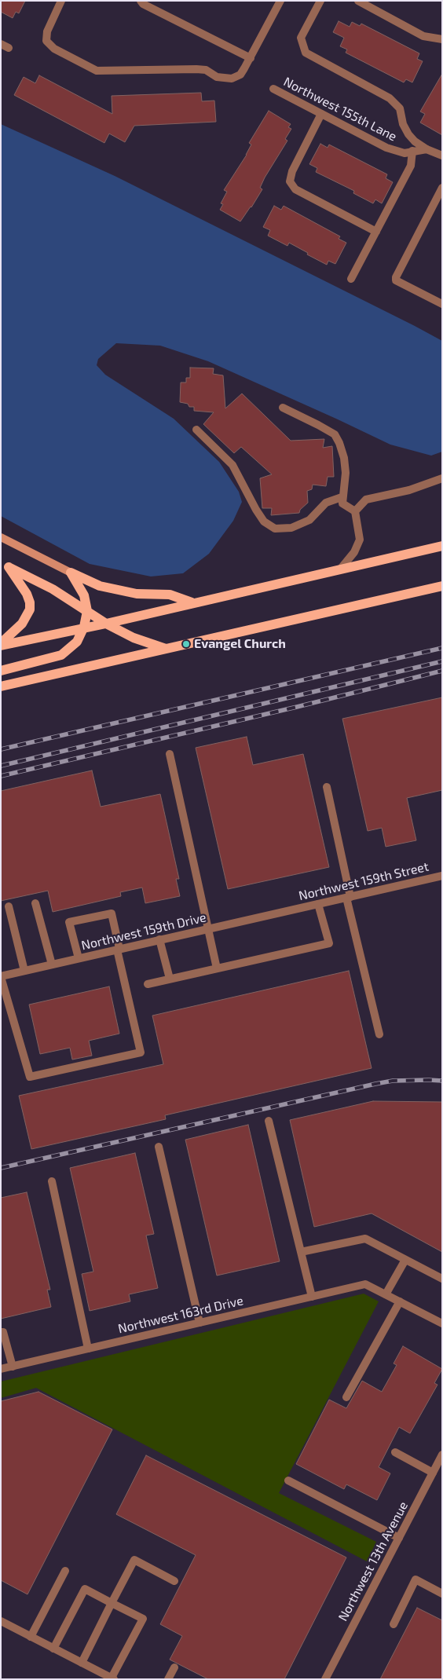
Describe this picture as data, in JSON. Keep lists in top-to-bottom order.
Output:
{
  "streets": {
    "street": [
      "Northwest 155th Lane",
      "Northwest 159th Street",
      "Northwest 159th Drive",
      "Northwest 163rd Drive",
      "Northwest 13th Avenue"
    ]
  },
  "crossings": [
    ["Northwest 159th Street", "Northwest 159th Drive"]
  ],
  "places": ["Evangel Church"]
}
